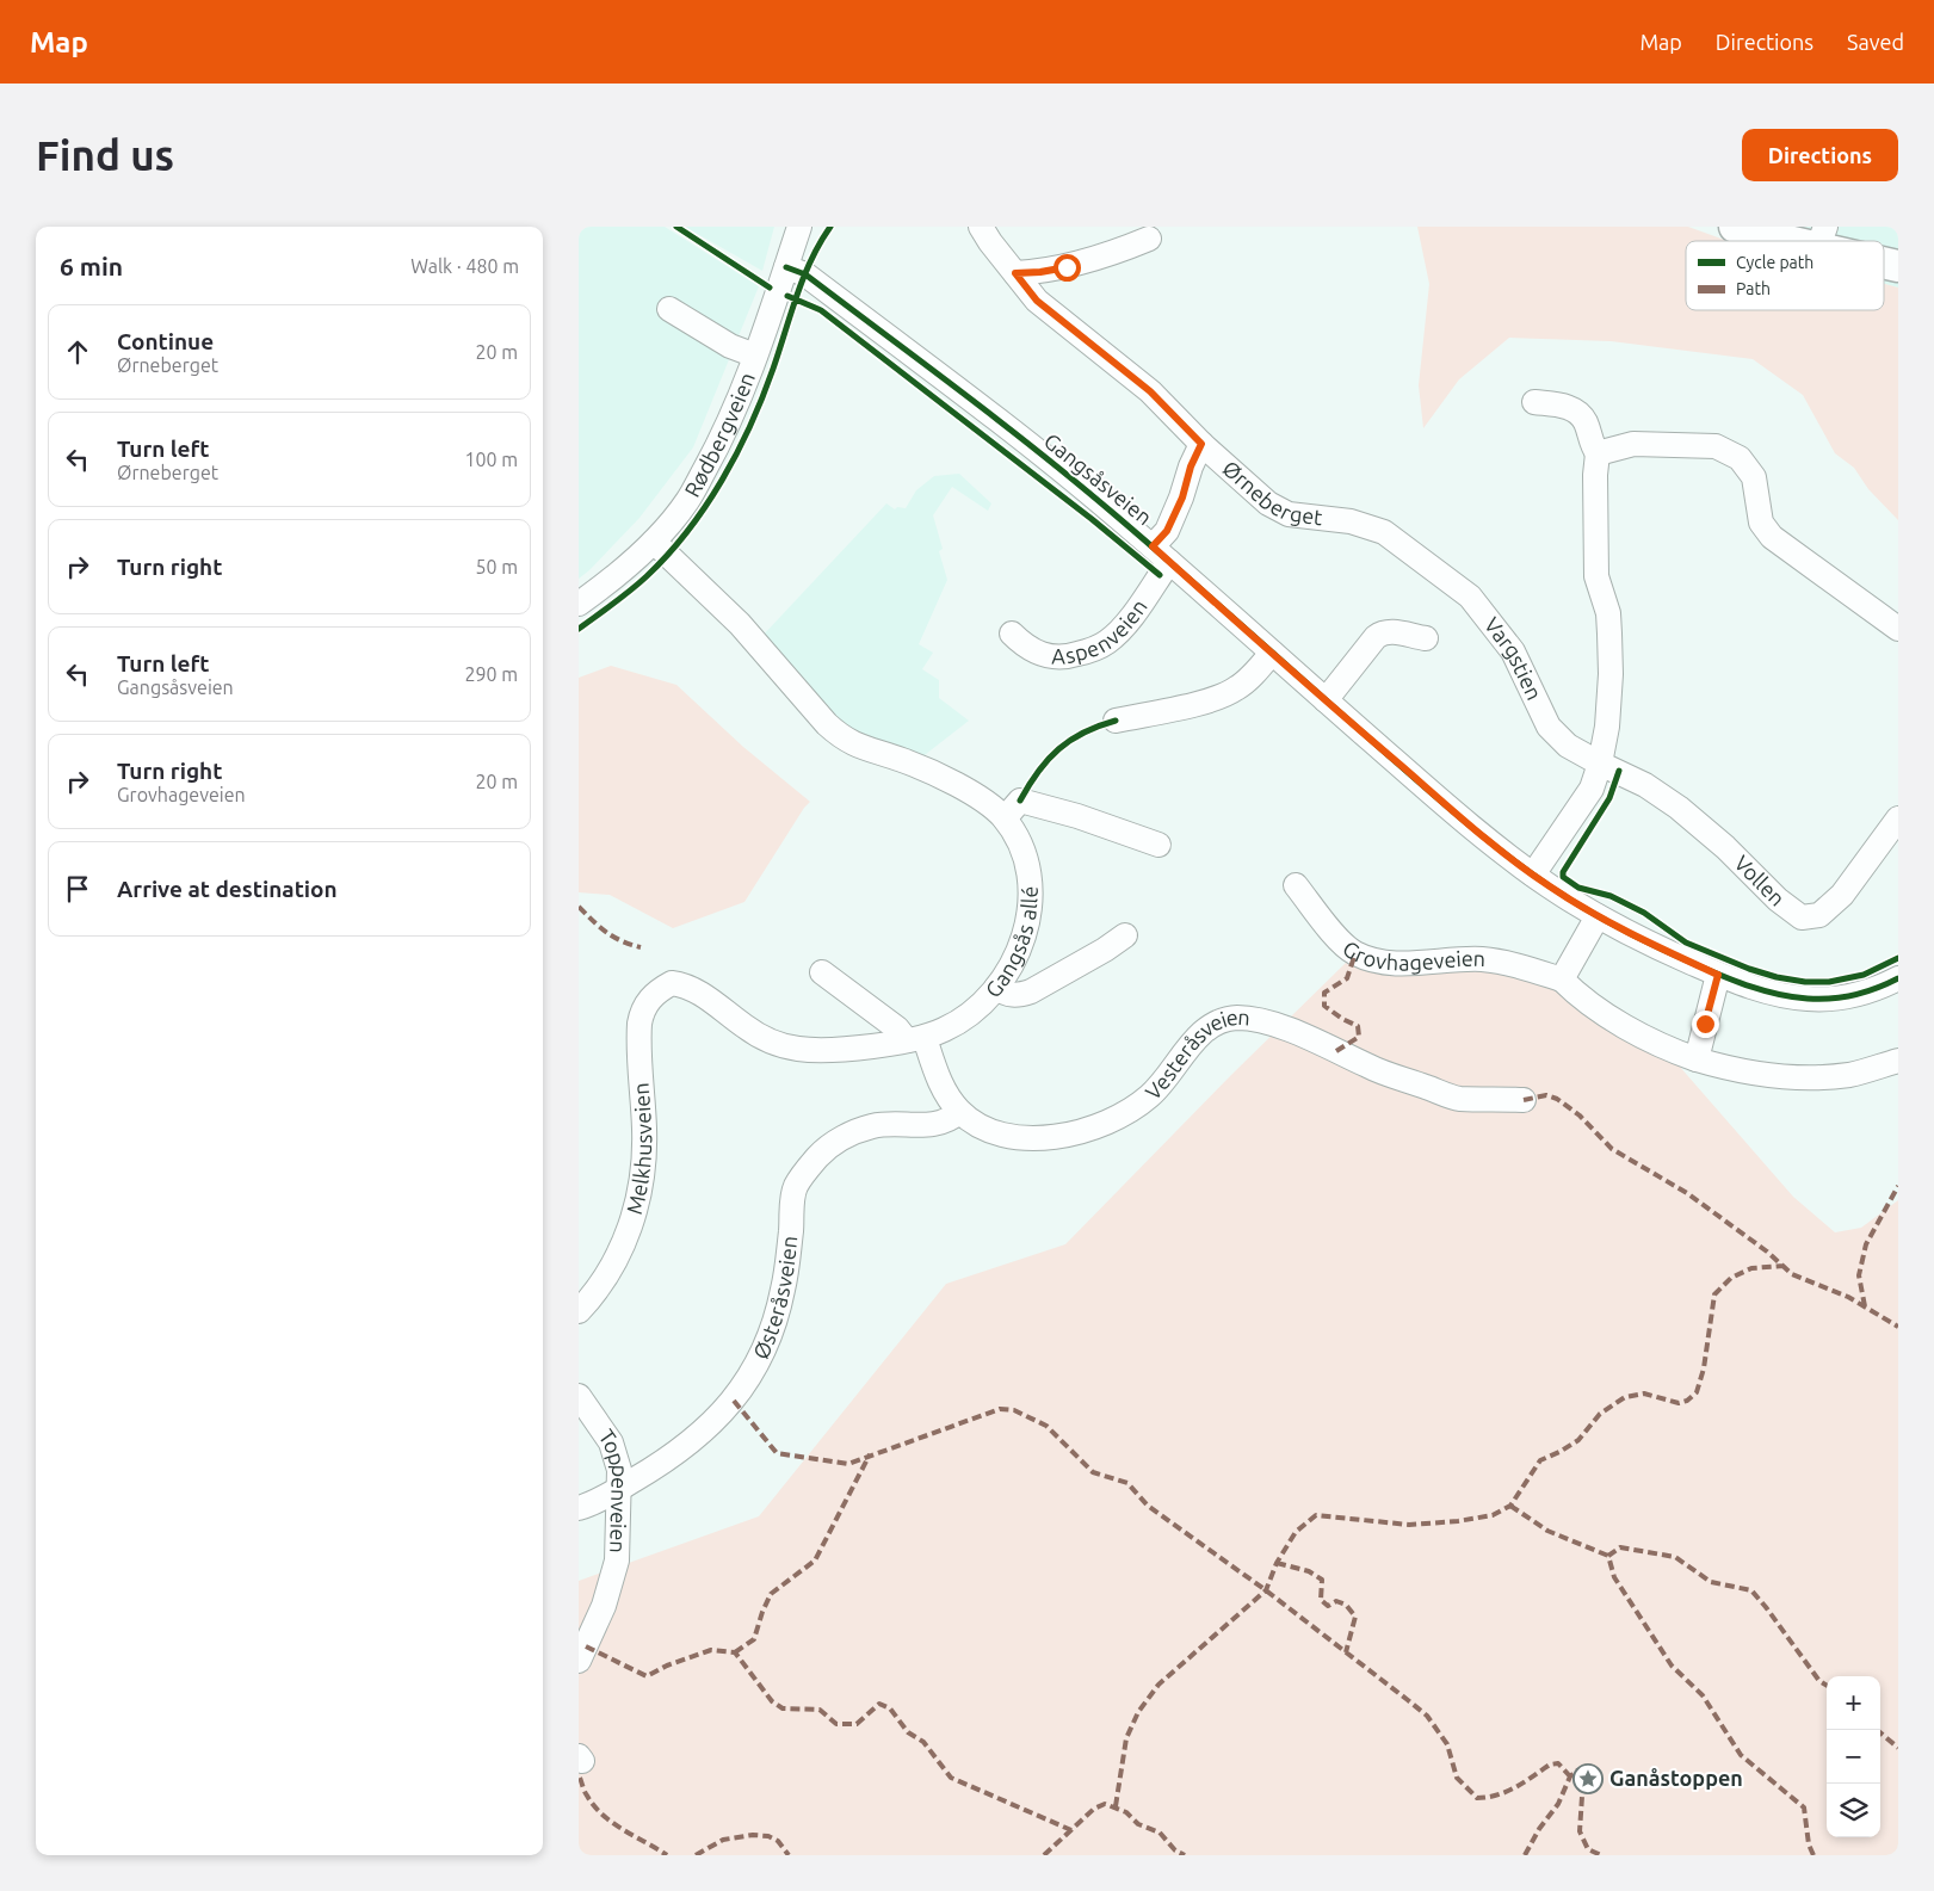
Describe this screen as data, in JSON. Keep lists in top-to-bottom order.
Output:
{
  "streets": {
    "street": [
      "Rødbergveien",
      "Gangsåsveien",
      "Ørneberget",
      "Aspenveien",
      "Vargstien",
      "Vollen",
      "Gangsås allé",
      "Grovhageveien",
      "Vesteråsveien",
      "Melkhusveien",
      "Østeråsveien",
      "Toppenveien"
    ]
  },
  "crossings": [
    ["Rødbergveien", "Gangsåsveien"],
    ["Rødbergveien", "Gangsås allé"],
    ["Gangsåsveien", "Aspenveien"],
    ["Ørneberget", "Aspenveien"],
    ["Ørneberget", "Vargstien"],
    ["Vargstien", "Vollen"],
    ["Gangsås allé", "Vesteråsveien"],
    ["Gangsås allé", "Melkhusveien"],
    ["Vesteråsveien", "Østeråsveien"],
    ["Østeråsveien", "Toppenveien"]
  ],
  "places": {
    "place": ["Ganåstoppen"]
  },
  "legend": ["Cycle path", "Path"],
  "page": {
    "header": "Map",
    "nav": ["Map", "Directions", "Saved"],
    "buttons": "Directions",
    "title": "Find us",
    "heading": ["6 min", "Walk · 480 m"],
    "list": [
      ["Continue", "Ørneberget", "20 m"],
      ["Turn left", "Ørneberget", "100 m"],
      ["Turn right", "50 m"],
      ["Turn left", "Gangsåsveien", "290 m"],
      ["Turn right", "Grovhageveien", "20 m"],
      "Arrive at destination"
    ],
    "map_buttons": ["+", "−"]
  }
}
